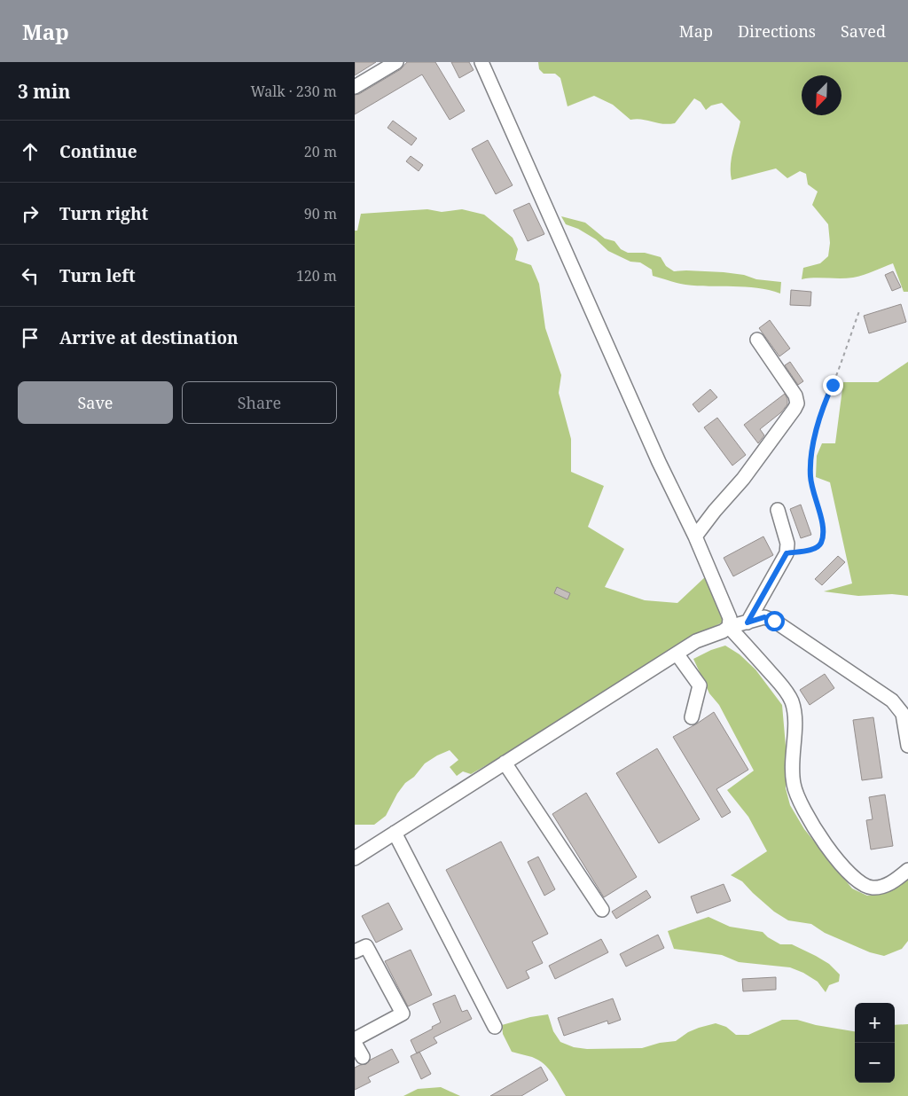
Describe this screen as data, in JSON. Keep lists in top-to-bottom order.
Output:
{
  "north": "bottom left",
  "page": {
    "header": "Map",
    "nav": ["Map", "Directions", "Saved"],
    "heading": ["3 min", "Walk · 230 m"],
    "list": [
      ["Continue", "20 m"],
      ["Turn right", "90 m"],
      ["Turn left", "120 m"],
      "Arrive at destination"
    ],
    "buttons": ["Save", "Share"],
    "map_buttons": ["+", "−"]
  }
}
